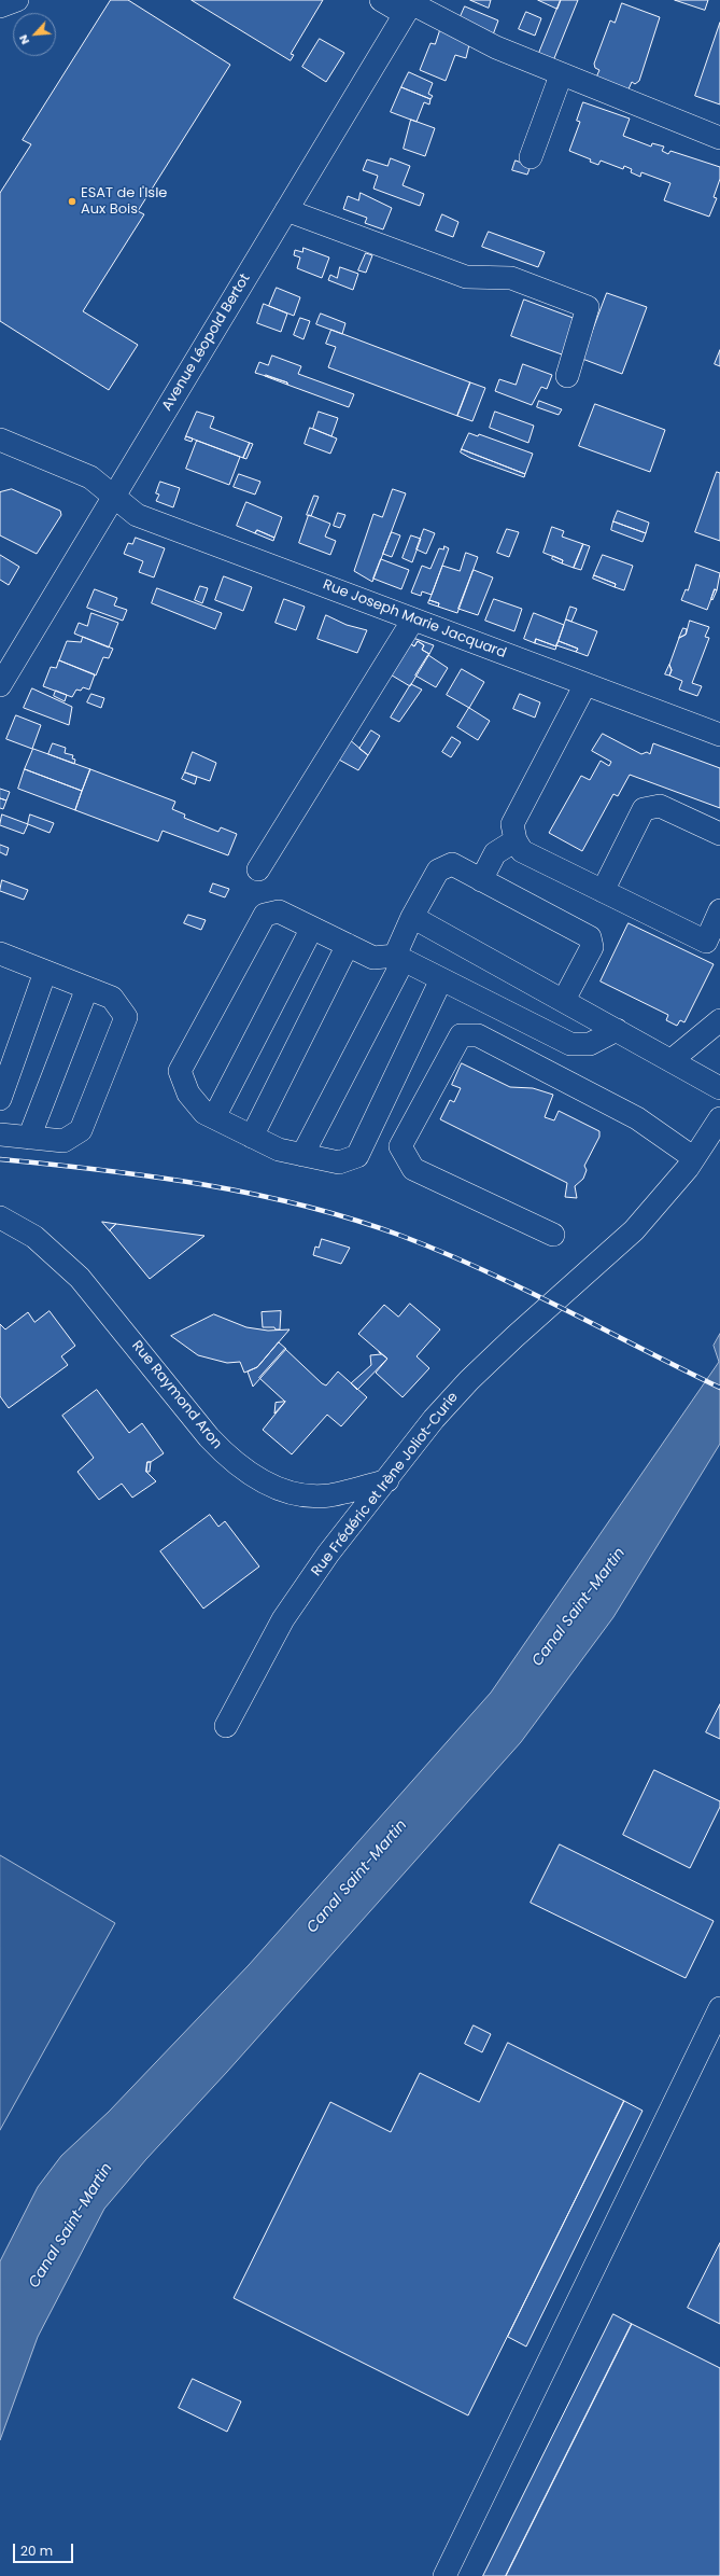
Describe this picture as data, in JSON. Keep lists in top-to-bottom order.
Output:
{
  "streets": {
    "street": [
      "Avenue Léopold Bertot",
      "Rue Joseph Marie Jacquard",
      "Rue Raymond Aron",
      "Rue Frédéric et Irène Joliot-Curie"
    ]
  },
  "crossings": [
    ["Avenue Léopold Bertot", "Rue Joseph Marie Jacquard"],
    ["Rue Raymond Aron", "Rue Frédéric et Irène Joliot-Curie"]
  ],
  "water": ["Canal Saint-Martin"],
  "places": ["ESAT de l'Isle Aux Bois"],
  "scale_bar": "20 m",
  "north": "bottom left"
}
